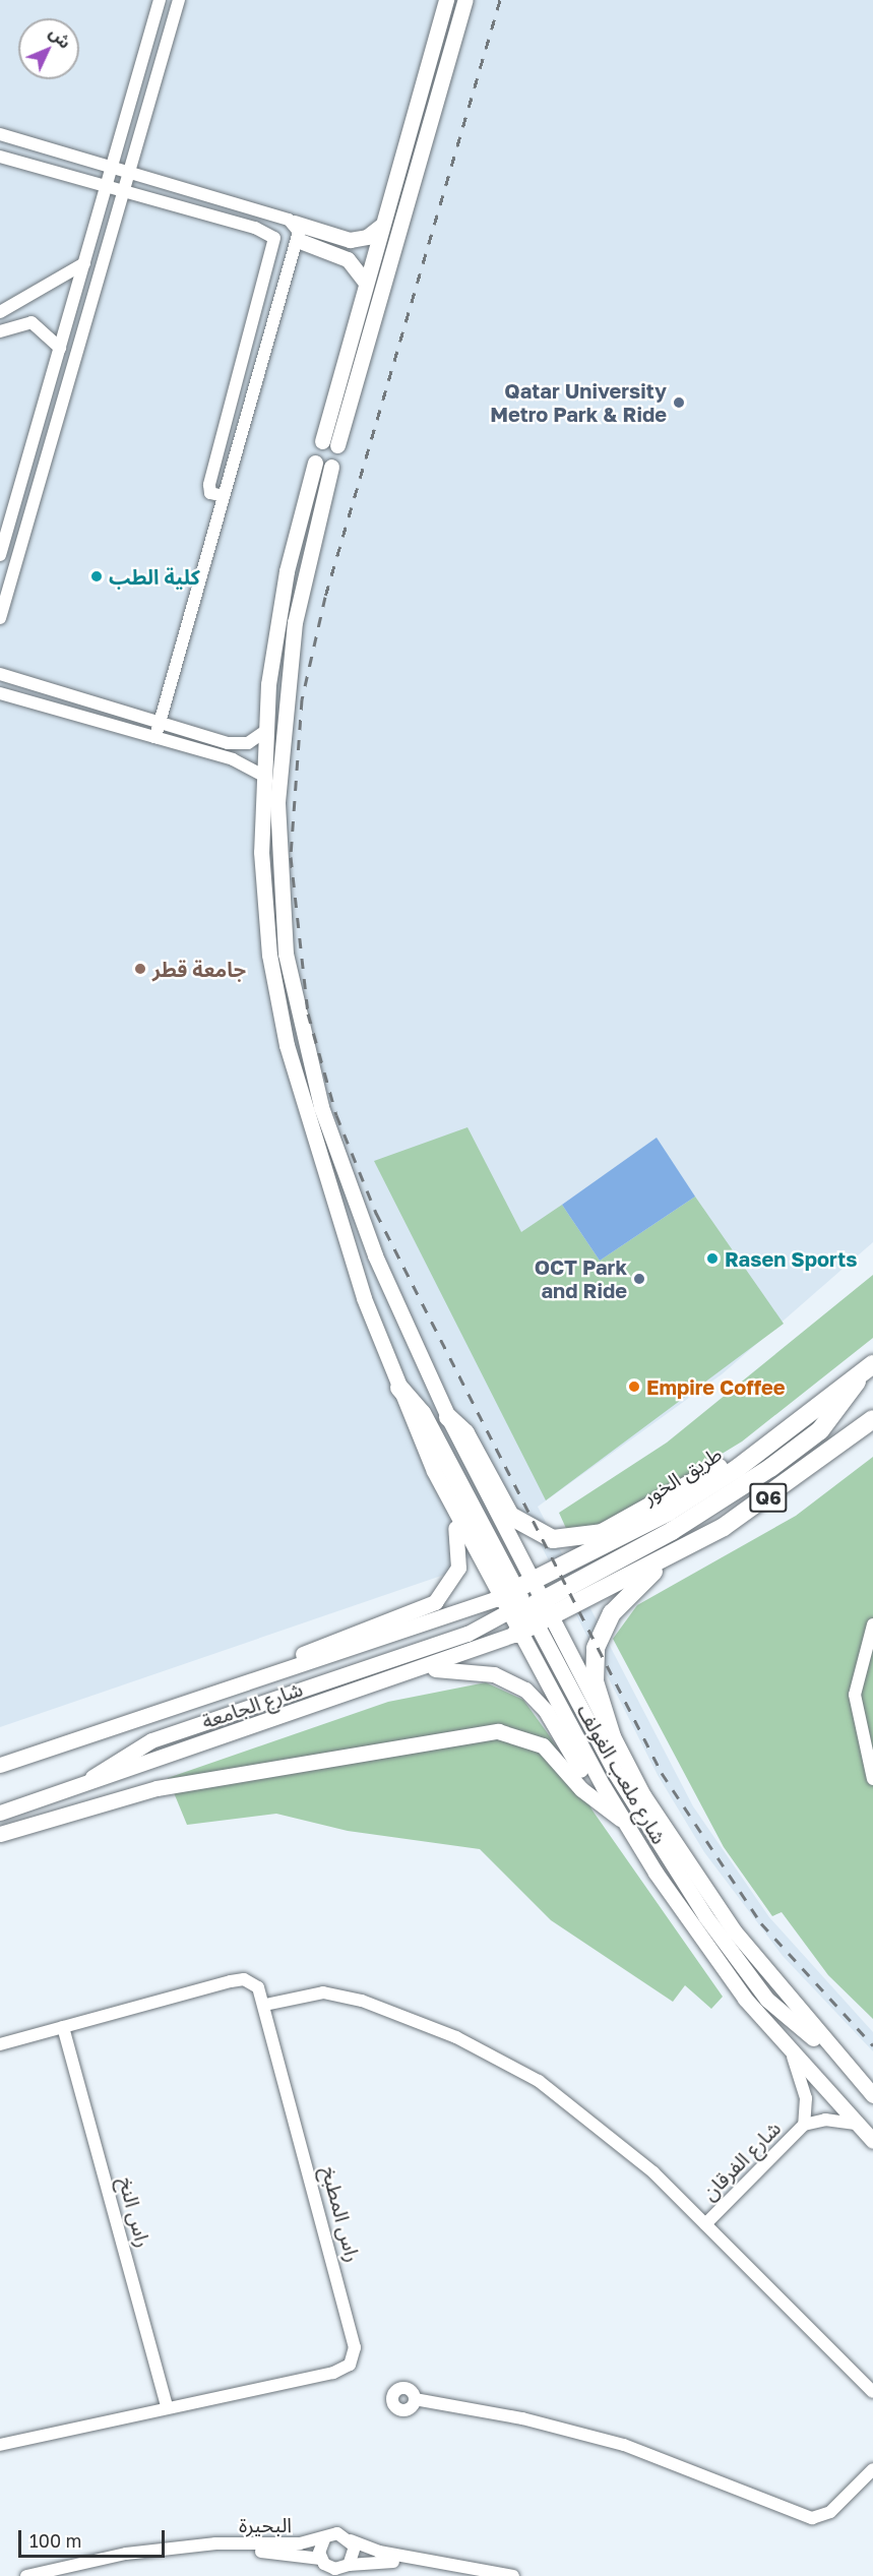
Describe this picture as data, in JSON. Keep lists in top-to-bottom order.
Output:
{
  "streets": {
    "highway": ["طريق الخور", "Q6"],
    "main road": ["شارع الجامعة", "شارع ملعب الغولف"],
    "street": [
      "شارع الفرقان",
      "راس النخ",
      "راس المطبخ",
      "البحيرة"
    ]
  },
  "crossings": [
    ["طريق الخور", "شارع الجامعة"],
    ["طريق الخور", "شارع ملعب الغولف"],
    ["شارع الجامعة", "شارع ملعب الغولف"],
    ["شارع ملعب الغولف", "شارع الفرقان"],
    ["راس النخ", "راس المطبخ"]
  ],
  "places": [
    "Qatar University Metro Park & Ride",
    "كلية الطب",
    "جامعة قطر",
    "Rasen Sports",
    "OCT Park and Ride",
    "Empire Coffee"
  ],
  "scale_bar": "100 m",
  "north": "top right"
}
